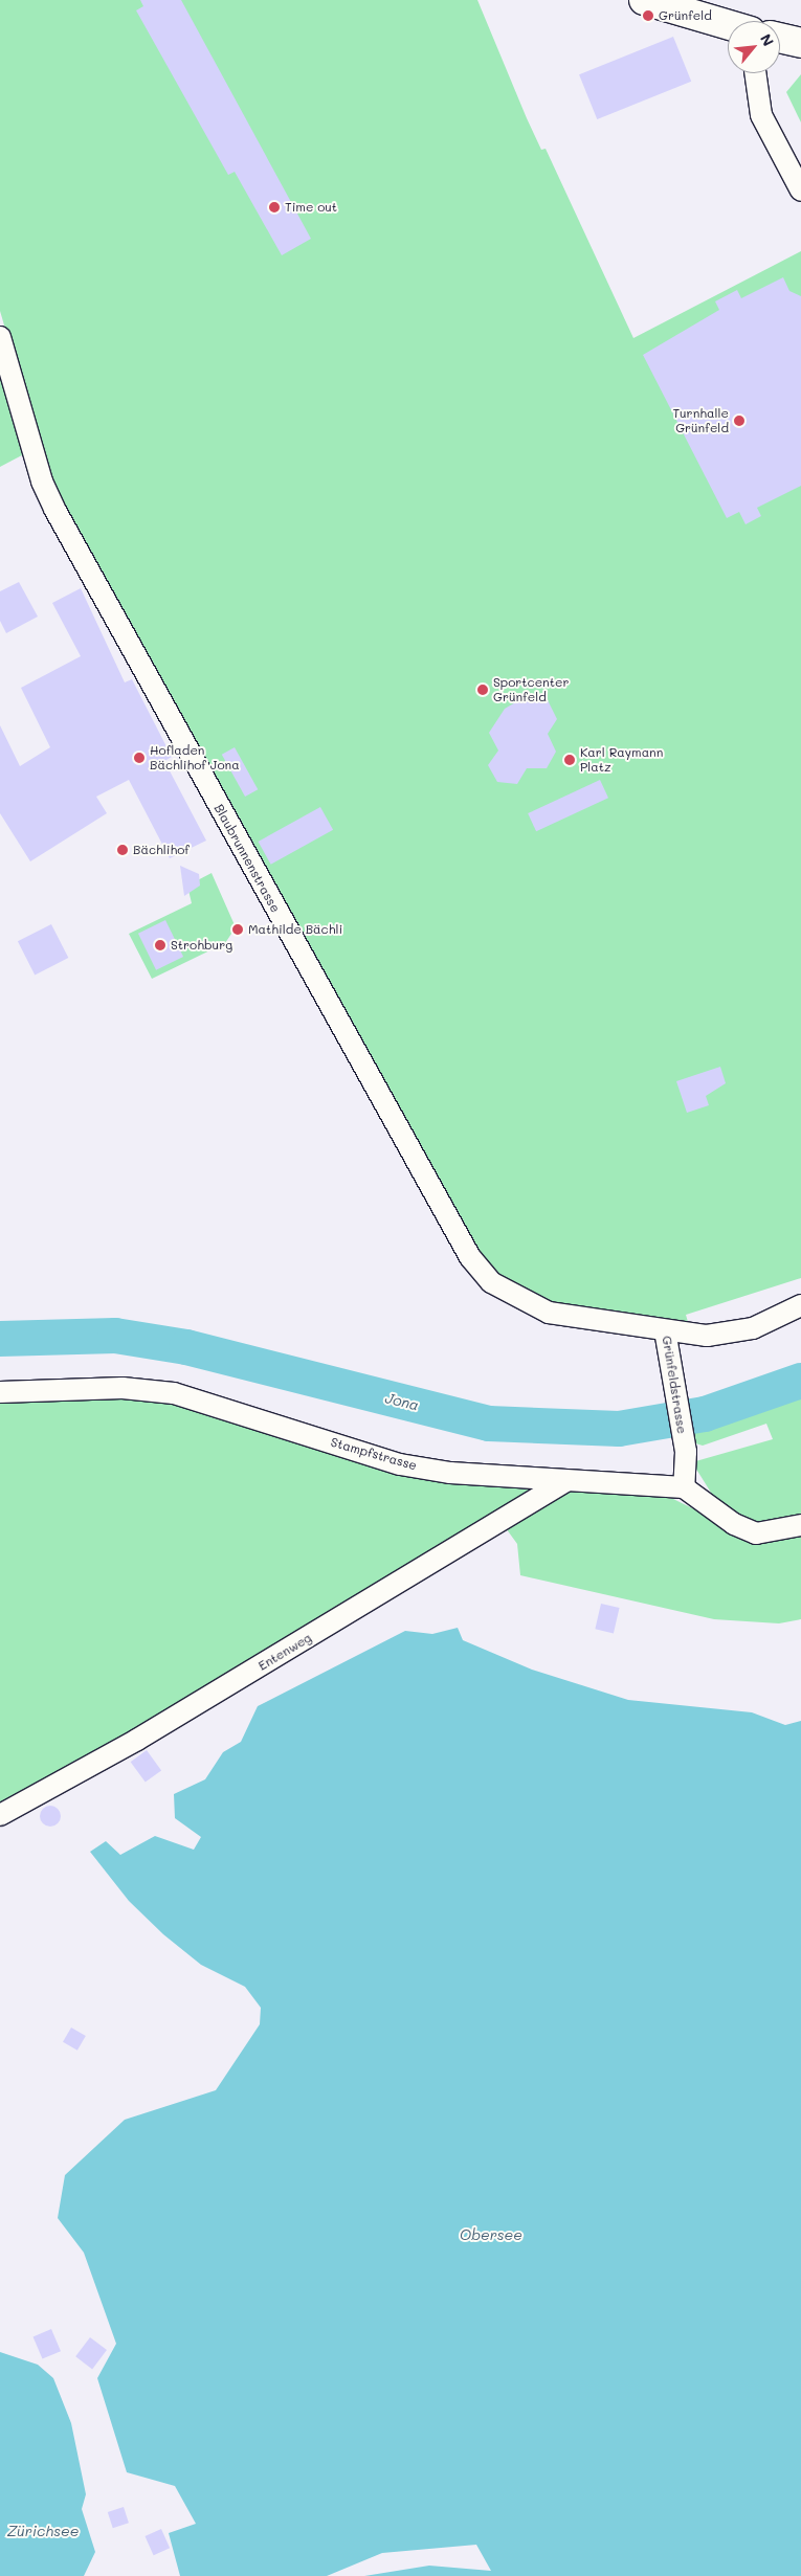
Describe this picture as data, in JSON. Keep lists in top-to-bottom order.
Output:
{
  "streets": {
    "street": [
      "Blaubrunnenstrasse",
      "Grünfeldstrasse",
      "Stampfstrasse",
      "Entenweg"
    ]
  },
  "crossings": [
    ["Blaubrunnenstrasse", "Grünfeldstrasse"],
    ["Grünfeldstrasse", "Stampfstrasse"],
    ["Stampfstrasse", "Entenweg"]
  ],
  "water": ["Jona", "Obersee", "Zürichsee"],
  "places": [
    "Grünfeld",
    "Time out",
    "Turnhalle Grünfeld",
    "Sportcenter Grünfeld",
    "Hofladen Bächlihof Jona",
    "Karl Raymann Platz",
    "Bächlihof",
    "Mathilde Bächli",
    "Strohburg"
  ],
  "north": "top right"
}
